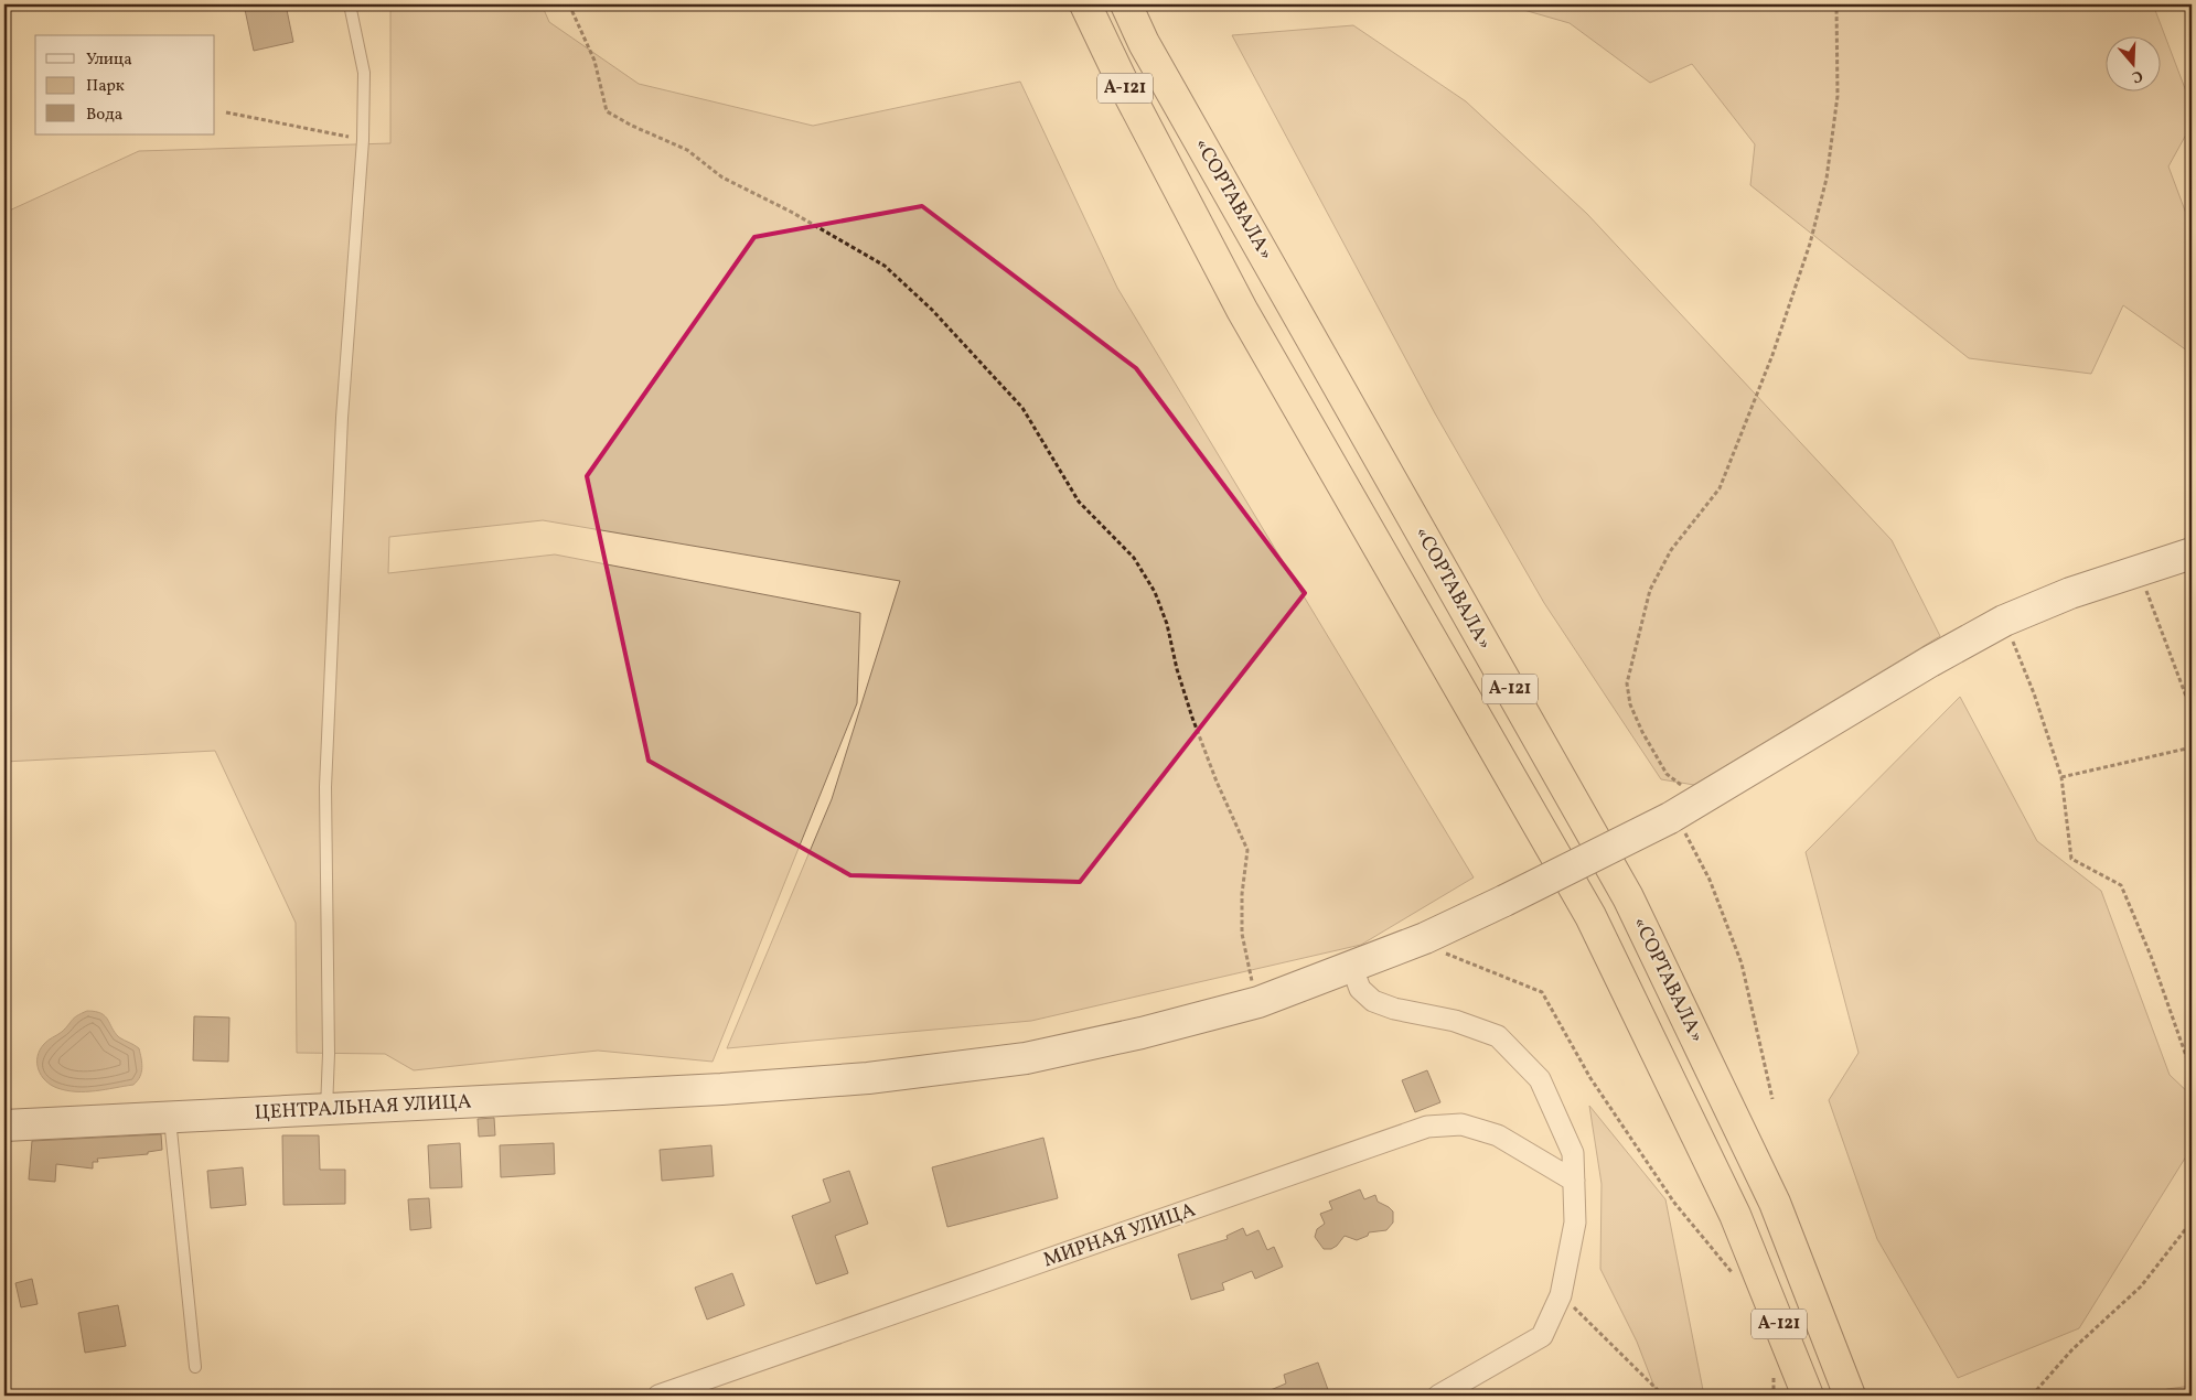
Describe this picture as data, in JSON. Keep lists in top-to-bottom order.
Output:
{
  "streets": {
    "highway": ["А-121", "«СОРТАВАЛА»"],
    "street": ["ЦЕНТРАЛЬНАЯ УЛИЦА", "МИРНАЯ УЛИЦА"]
  },
  "legend": ["Улица", "Парк", "Вода"],
  "north": "bottom"
}
